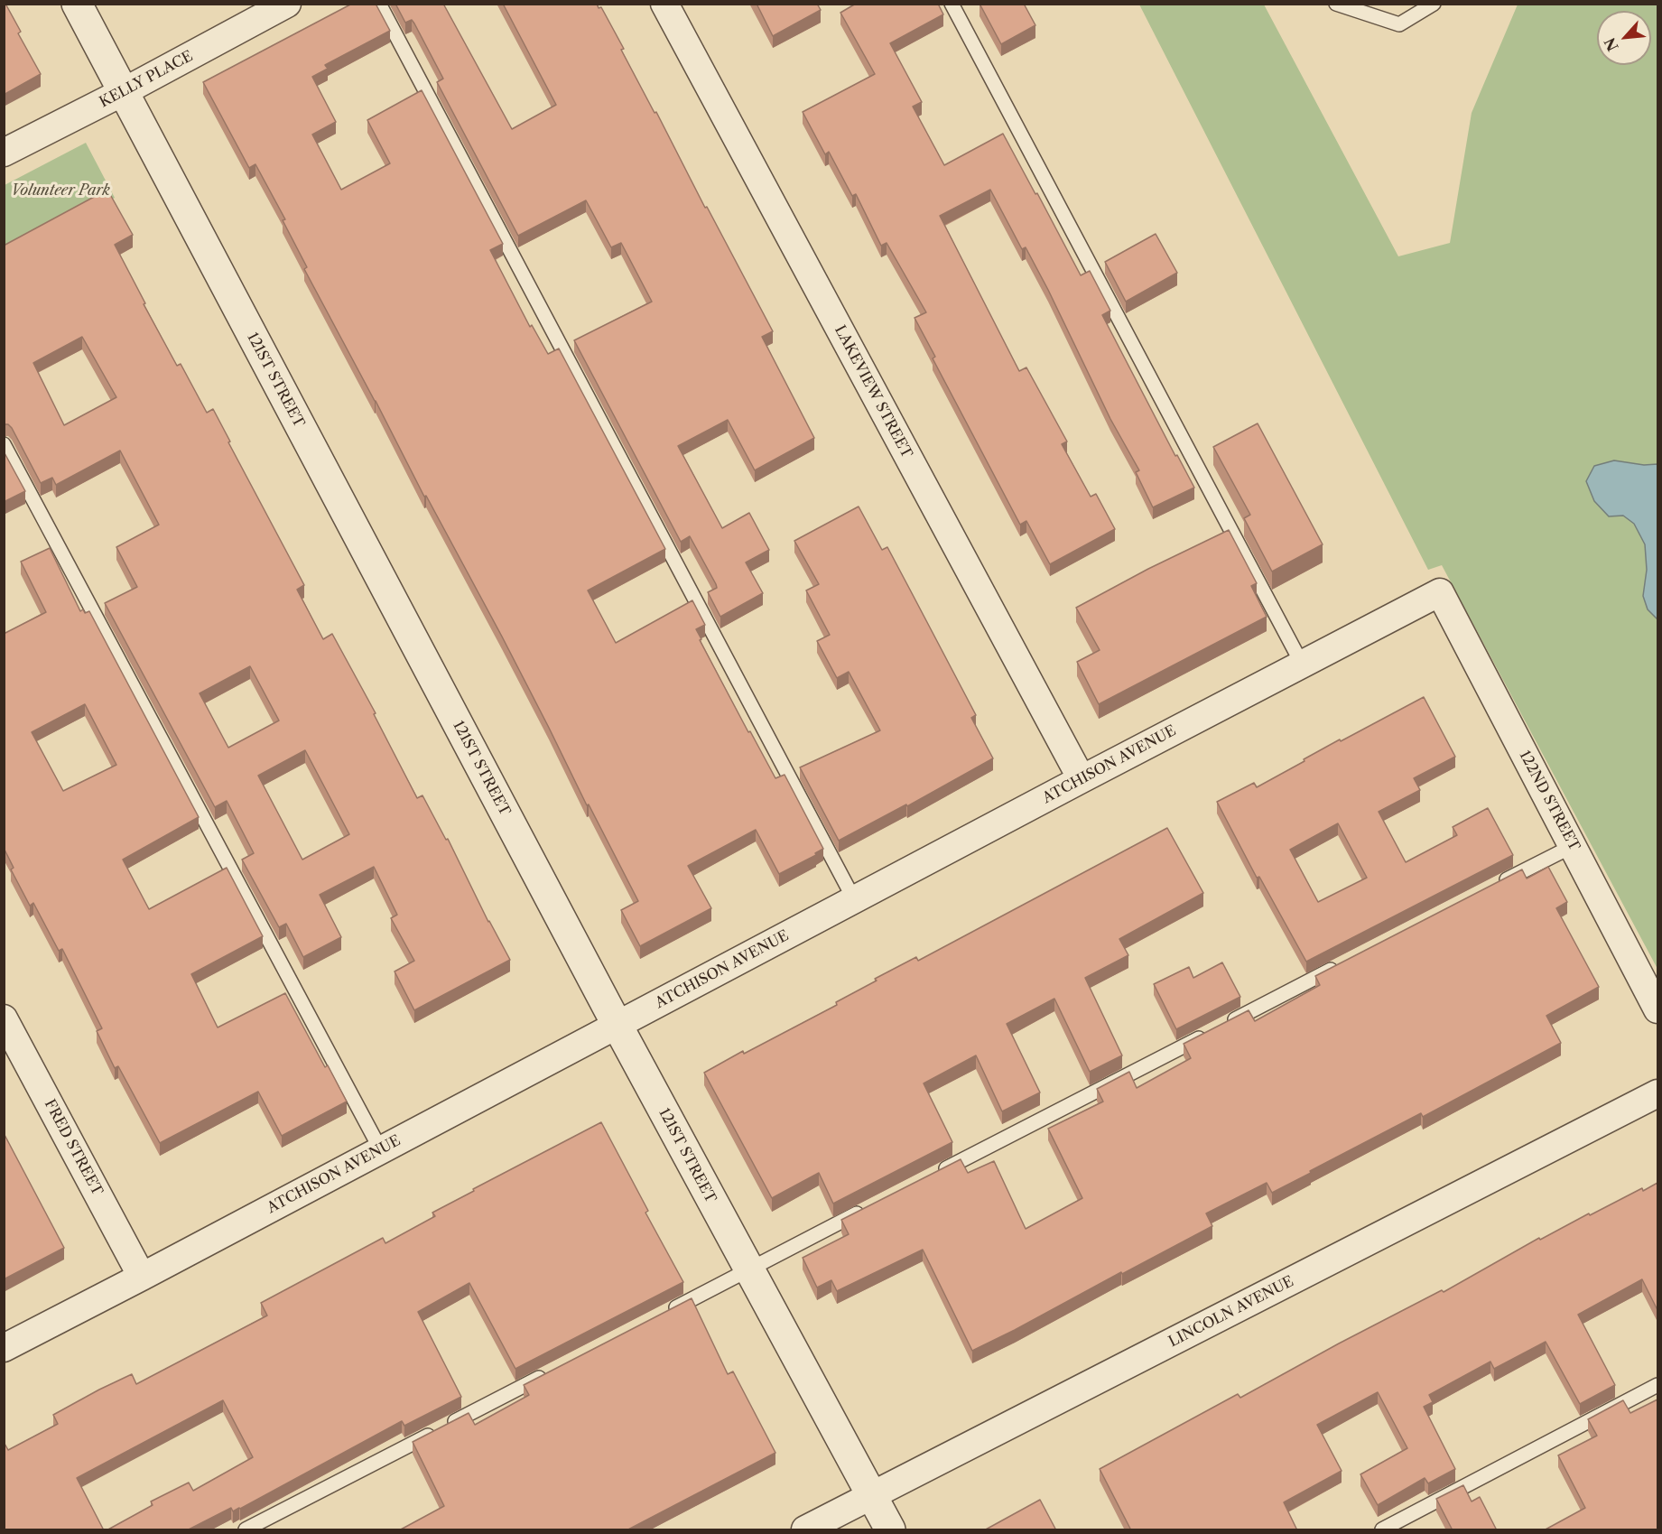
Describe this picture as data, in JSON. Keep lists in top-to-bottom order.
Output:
{
  "streets": {
    "street": [
      "KELLY PLACE",
      "121ST STREET",
      "LAKEVIEW STREET",
      "ATCHISON AVENUE",
      "122ND STREET",
      "FRED STREET",
      "LINCOLN AVENUE"
    ]
  },
  "crossings": [
    ["KELLY PLACE", "121ST STREET"],
    ["121ST STREET", "ATCHISON AVENUE"],
    ["121ST STREET", "LINCOLN AVENUE"],
    ["LAKEVIEW STREET", "ATCHISON AVENUE"],
    ["ATCHISON AVENUE", "122ND STREET"],
    ["ATCHISON AVENUE", "FRED STREET"]
  ],
  "parks": ["Volunteer Park"],
  "north": "bottom left"
}
